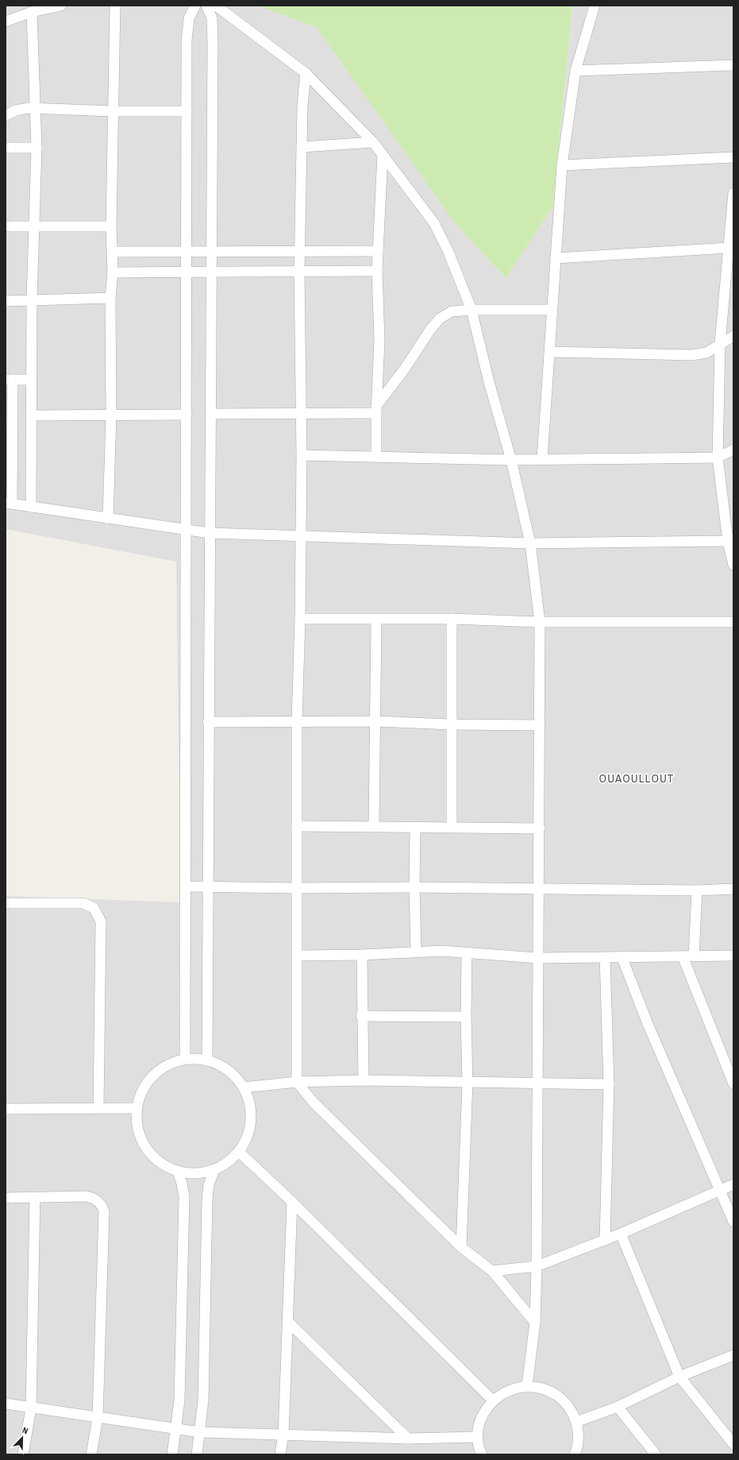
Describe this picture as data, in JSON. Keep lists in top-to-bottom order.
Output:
{
  "districts": ["OUAOULLOUT"],
  "north": "top right"
}
